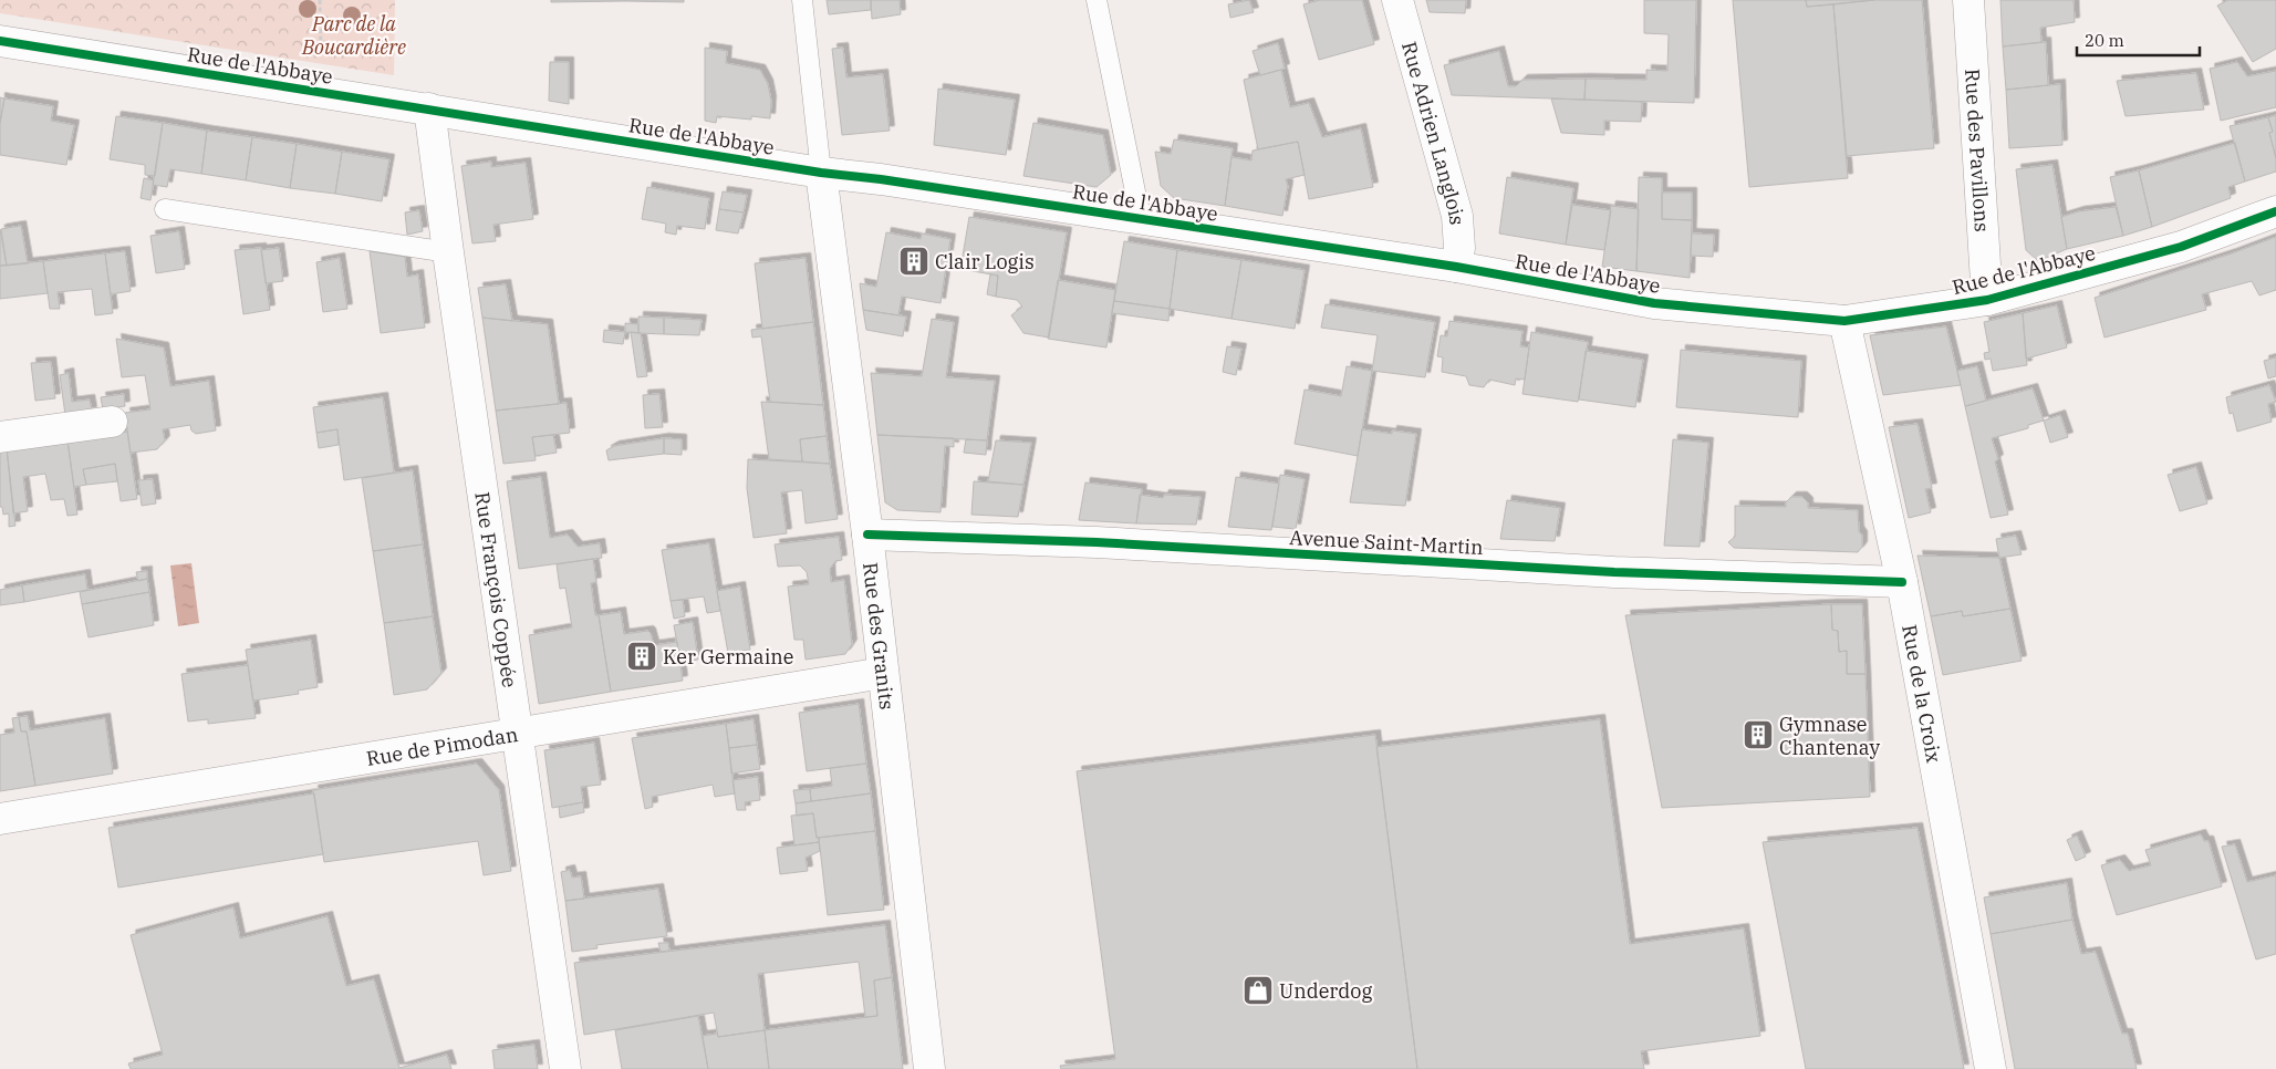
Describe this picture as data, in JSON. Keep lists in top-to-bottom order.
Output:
{
  "streets": {
    "street": [
      "Rue de l'Abbaye",
      "Rue Adrien Langlois",
      "Rue des Pavillons",
      "Avenue Saint-Martin",
      "Rue François Coppée",
      "Rue des Granits",
      "Rue de la Croix",
      "Rue de Pimodan"
    ]
  },
  "crossings": [
    ["Rue de l'Abbaye", "Rue Adrien Langlois"],
    ["Rue de l'Abbaye", "Rue des Pavillons"],
    ["Rue de l'Abbaye", "Rue François Coppée"],
    ["Rue de l'Abbaye", "Rue des Granits"],
    ["Rue de l'Abbaye", "Rue de la Croix"],
    ["Avenue Saint-Martin", "Rue des Granits"],
    ["Avenue Saint-Martin", "Rue de la Croix"],
    ["Rue François Coppée", "Rue de Pimodan"],
    ["Rue des Granits", "Rue de Pimodan"]
  ],
  "parks": ["Parc de la Boucardière"],
  "places": {
    "building": ["Clair Logis", "Ker Germaine", "Gymnase Chantenay"],
    "shop": ["Underdog"]
  },
  "scale_bar": "20 m"
}
